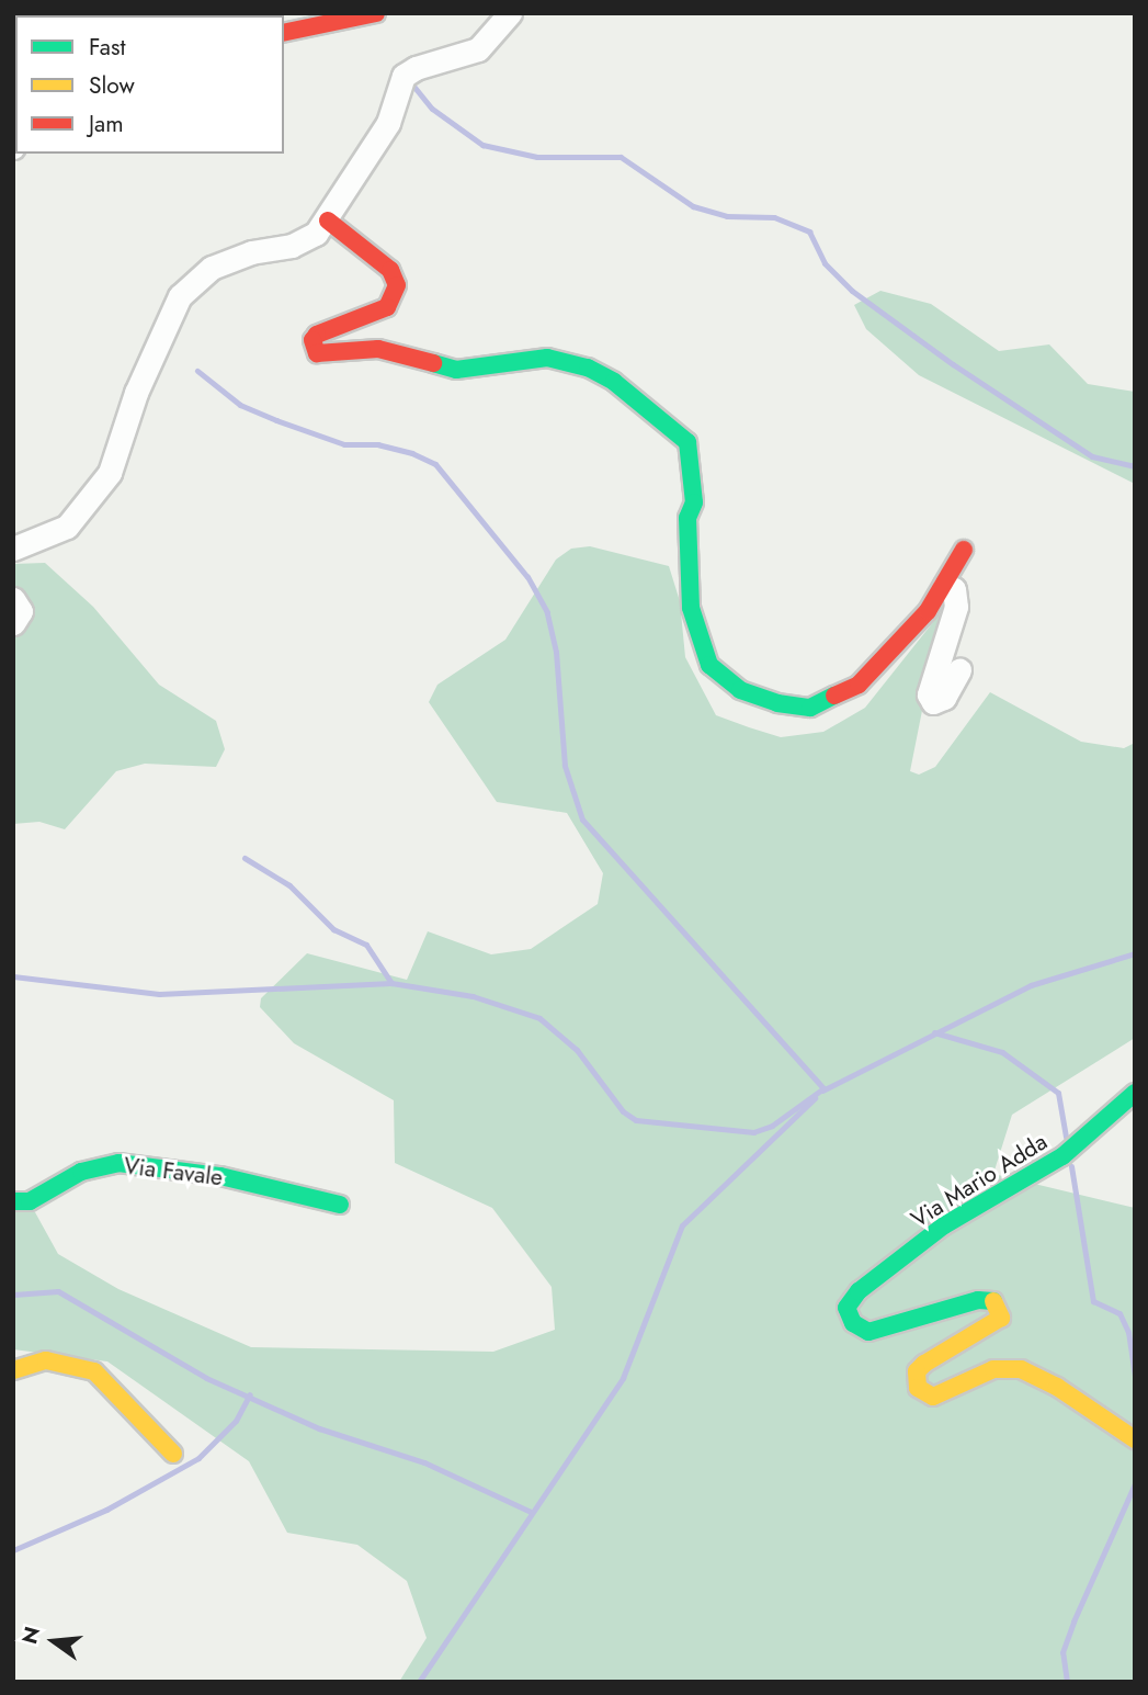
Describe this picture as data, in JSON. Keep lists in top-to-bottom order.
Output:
{
  "streets": {
    "street": ["Via Favale", "Via Mario Adda"]
  },
  "legend": ["Fast", "Slow", "Jam"],
  "north": "left"
}
